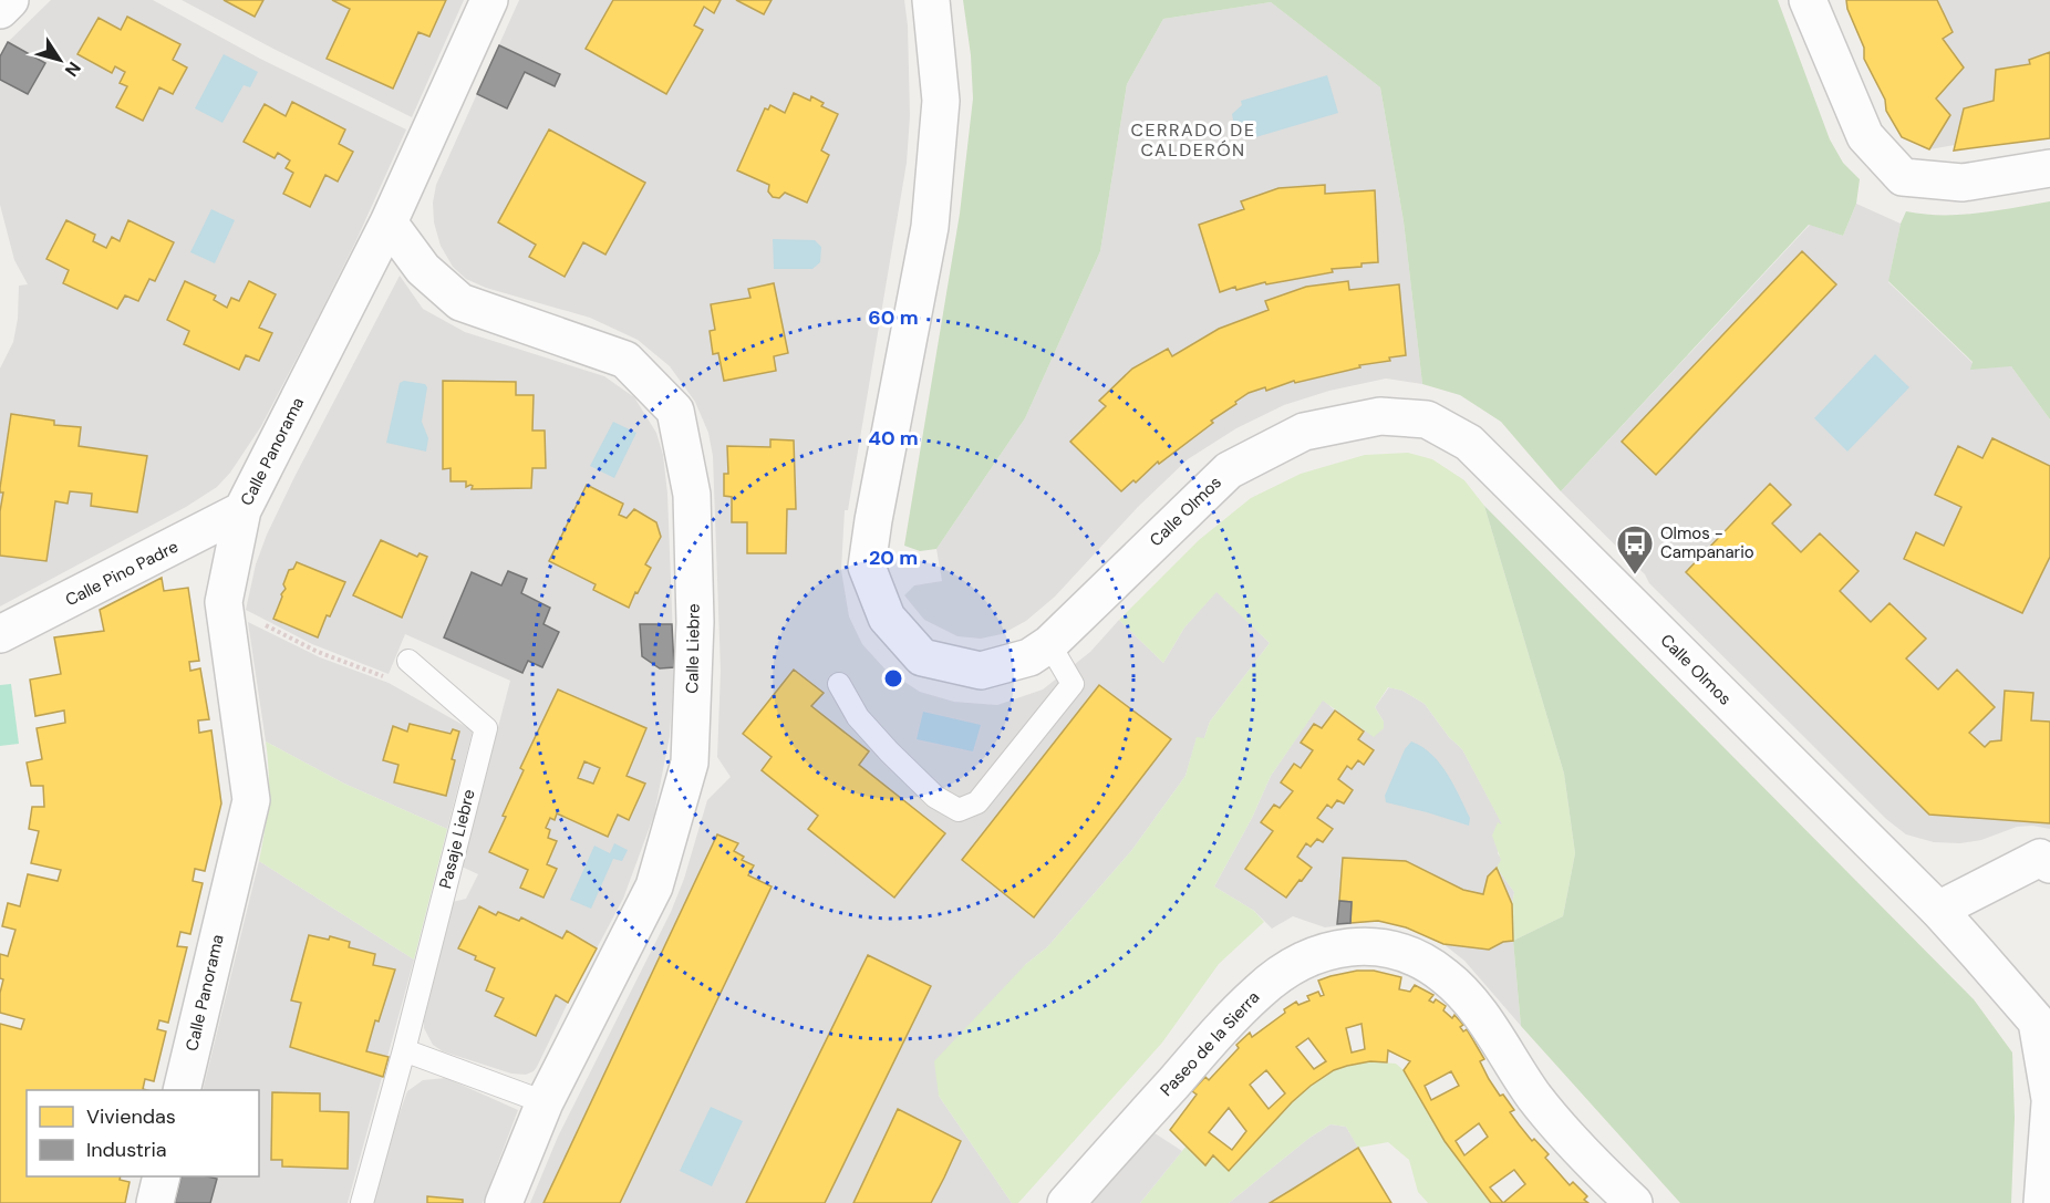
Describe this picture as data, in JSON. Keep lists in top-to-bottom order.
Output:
{
  "streets": {
    "street": [
      "Calle Panorama",
      "Calle Olmos",
      "Calle Pino Padre",
      "Calle Liebre",
      "Paseo de la Sierra"
    ],
    "lane": ["Pasaje Liebre"]
  },
  "crossings": [
    ["Calle Panorama", "Calle Pino Padre"],
    ["Calle Panorama", "Calle Liebre"]
  ],
  "districts": ["CERRADO DE CALDERÓN"],
  "places": {
    "bus stop": ["Olmos - Campanario"]
  },
  "legend": ["Viviendas", "Industria"],
  "north": "bottom right",
  "rings": ["60 m", "40 m", "20 m"]
}
